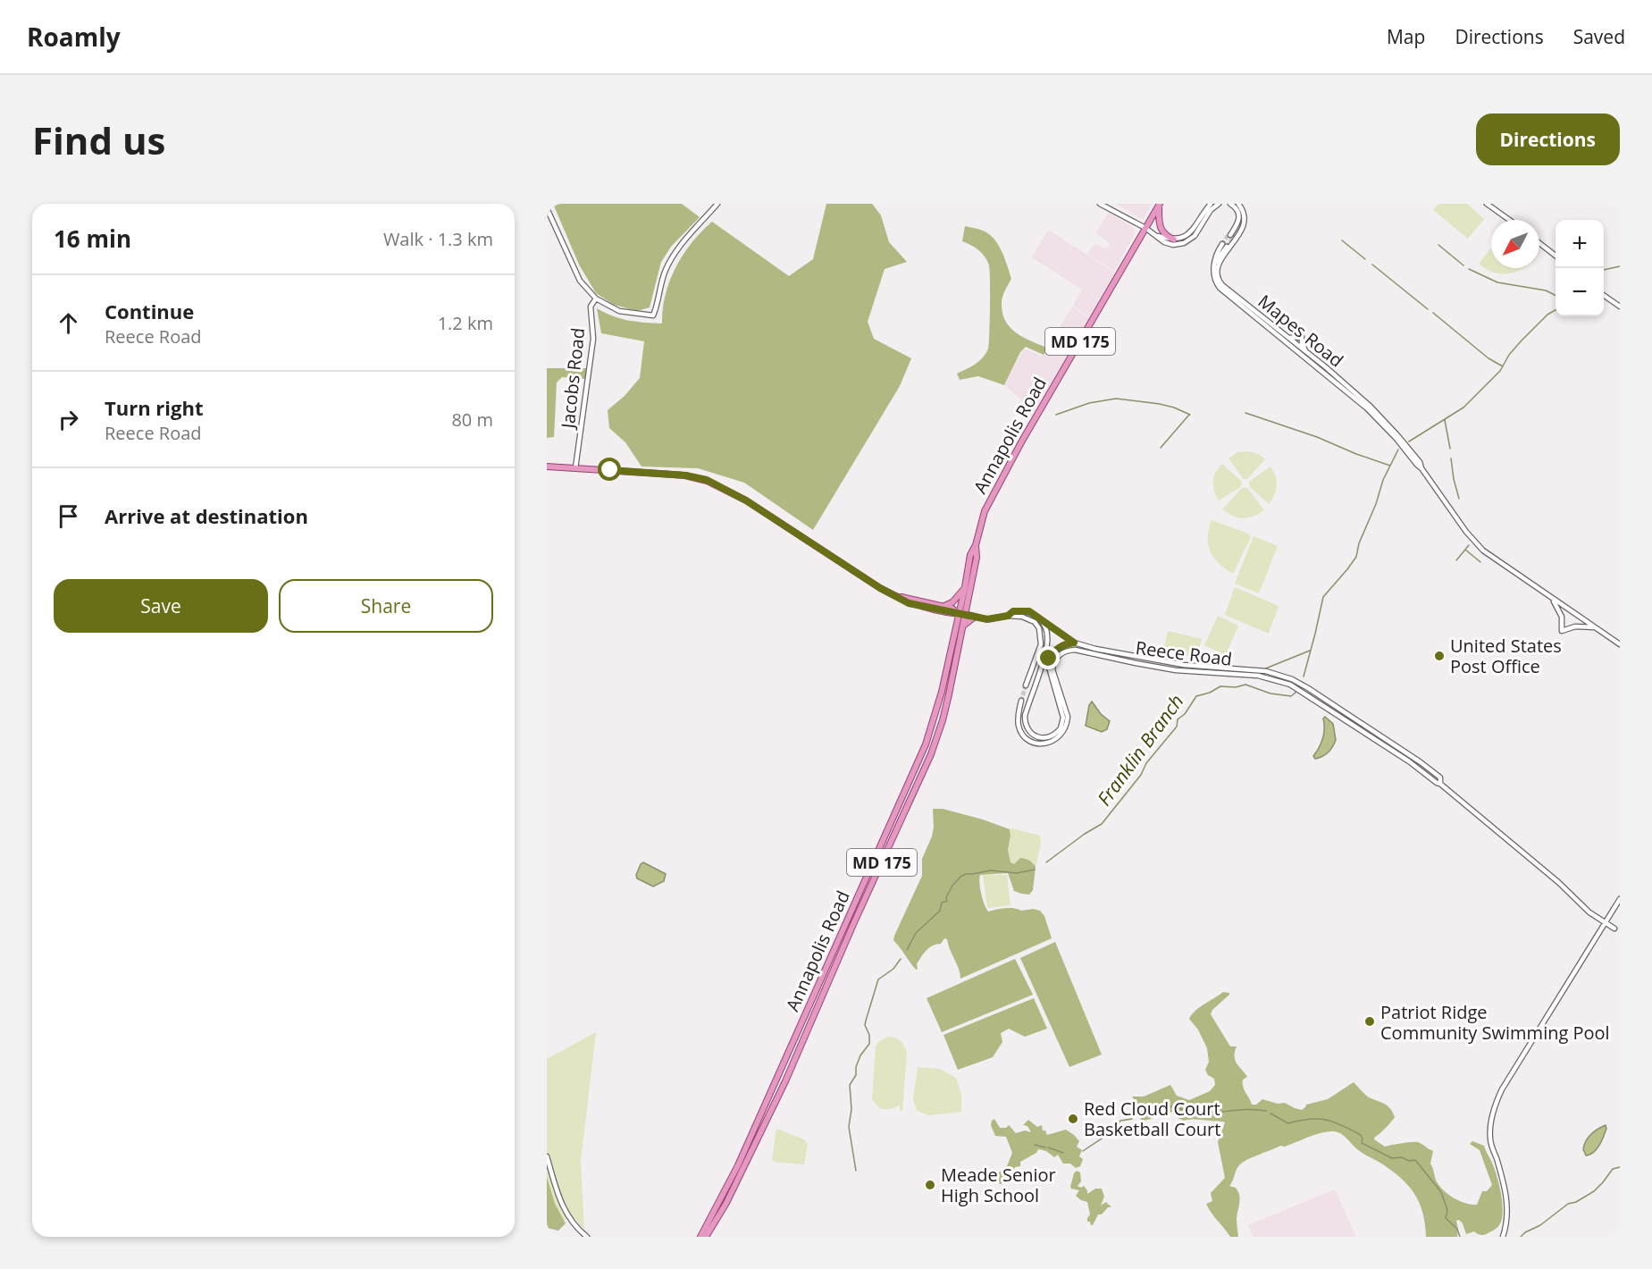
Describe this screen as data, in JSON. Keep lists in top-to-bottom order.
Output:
{
  "streets": {
    "main road": ["MD 175", "Annapolis Road", "Reece Road"],
    "street": ["Mapes Road", "Jacobs Road"]
  },
  "crossings": [
    ["Jacobs Road", "Reece Road"],
    ["Annapolis Road", "Reece Road"]
  ],
  "water": ["Franklin Branch"],
  "places": [
    "United States Post Office",
    "Patriot Ridge Community Swimming Pool",
    "Red Cloud Court Basketball Court",
    "Meade Senior High School"
  ],
  "north": "bottom left",
  "page": {
    "header": "Roamly",
    "nav": ["Map", "Directions", "Saved"],
    "buttons": [
      "Directions",
      ["Save", "Share"]
    ],
    "title": "Find us",
    "heading": ["16 min", "Walk · 1.3 km"],
    "map_buttons": ["+", "−"],
    "list": [
      ["Continue", "Reece Road", "1.2 km"],
      ["Turn right", "Reece Road", "80 m"],
      "Arrive at destination"
    ]
  }
}
